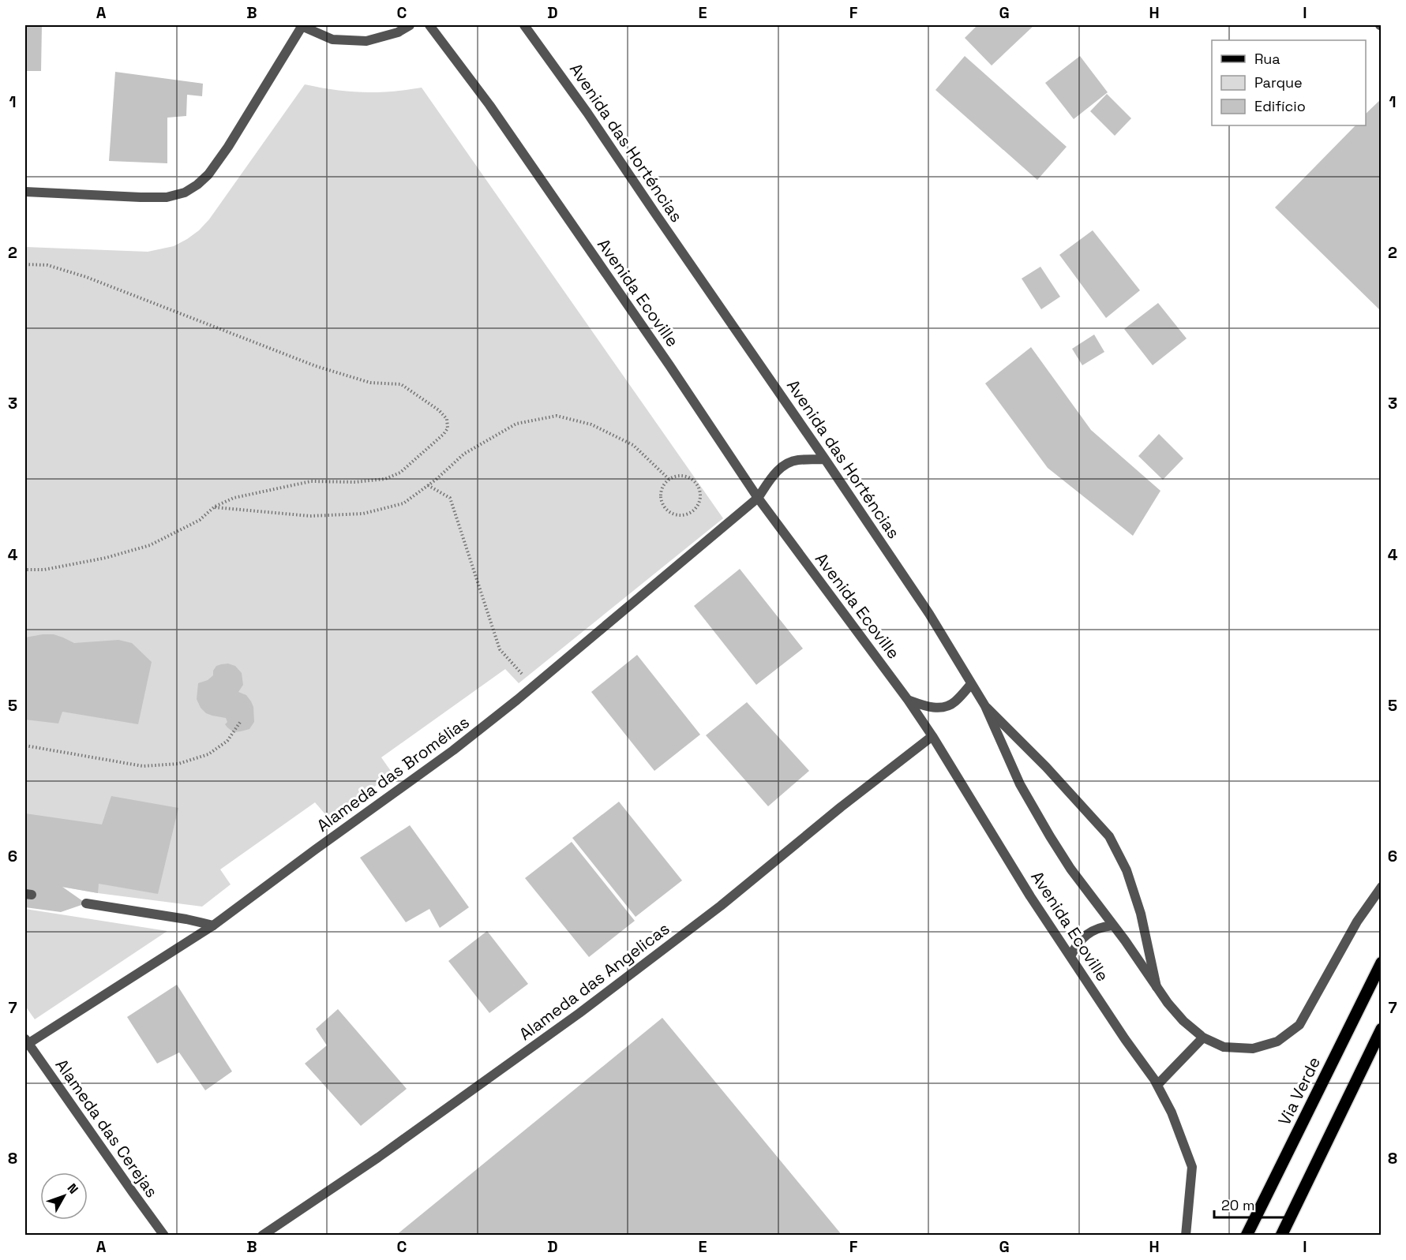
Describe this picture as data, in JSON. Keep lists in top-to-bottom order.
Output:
{
  "streets": {
    "main road": ["Via Verde"],
    "street": [
      "Avenida das Horténcias",
      "Avenida Ecoville",
      "Alameda das Bromélias",
      "Alameda das Angelicas",
      "Alameda das Cerejas"
    ]
  },
  "crossings": [
    ["Avenida das Horténcias", "Alameda das Bromélias"],
    ["Avenida Ecoville", "Alameda das Bromélias"],
    ["Avenida Ecoville", "Alameda das Angelicas"],
    ["Alameda das Bromélias", "Alameda das Cerejas"]
  ],
  "legend": ["Rua", "Parque", "Edifício"],
  "scale_bar": "20 m",
  "north": "top right",
  "grid": {
    "columns": [
      "A",
      "B",
      "C",
      "D",
      "E",
      "F",
      "G",
      "H",
      "I"
    ],
    "rows": [
      "1",
      "2",
      "3",
      "4",
      "5",
      "6",
      "7",
      "8"
    ]
  }
}
